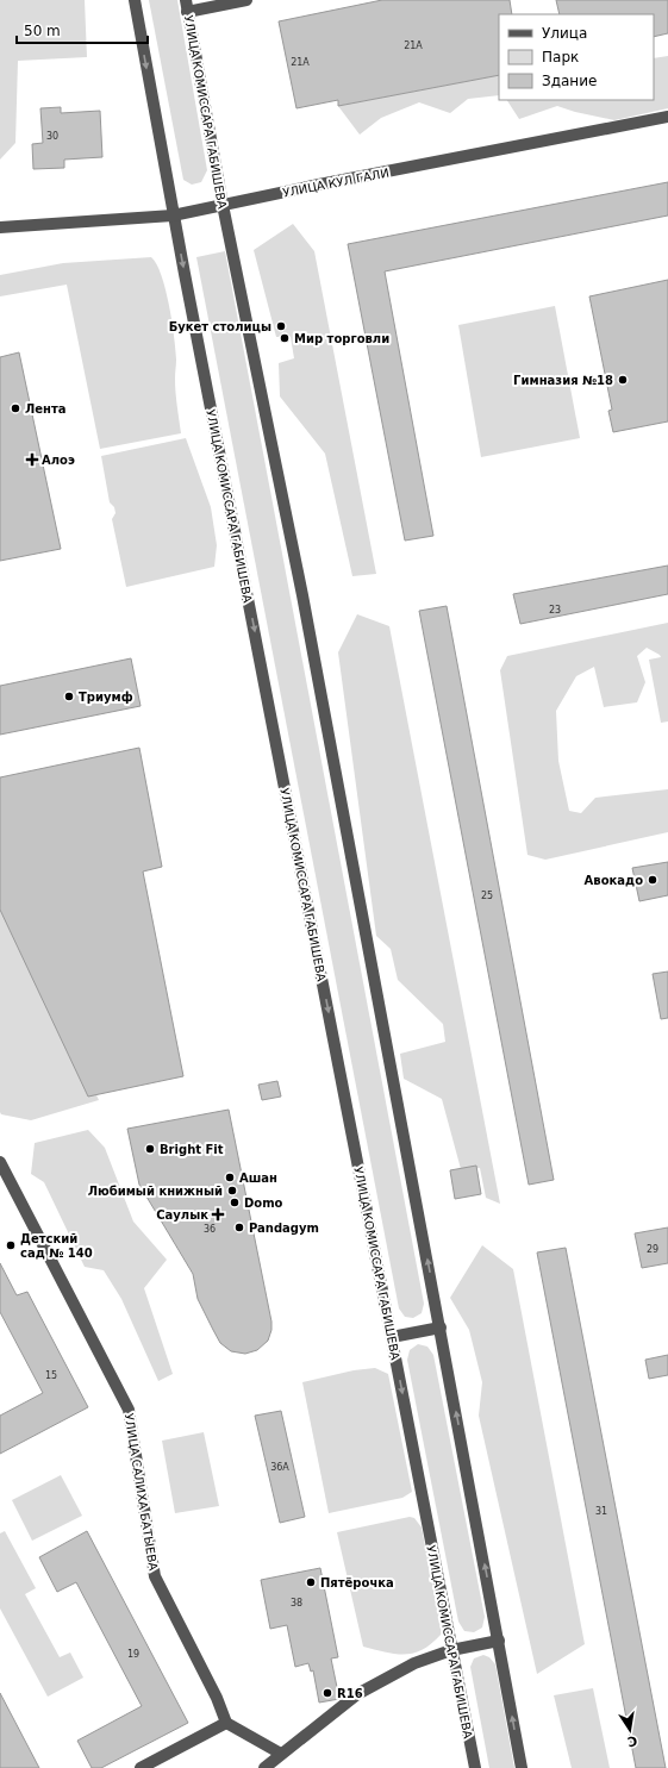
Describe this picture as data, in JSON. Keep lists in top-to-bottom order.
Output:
{
  "streets": {
    "street": ["УЛИЦА КОМИССАРА ГАБИШЕВА", "УЛИЦА КУЛ ГАЛИ", "УЛИЦА САЛИХА БАТЫЕВА"]
  },
  "crossings": [
    ["УЛИЦА КОМИССАРА ГАБИШЕВА", "УЛИЦА КУЛ ГАЛИ"]
  ],
  "places": {
    "other": [
      "Букет столицы",
      "Мир торговли",
      "Гимназия №18",
      "Лента",
      "Триумф",
      "Авокадо",
      "Bright Fit",
      "Ашан",
      "Любимый книжный",
      "Domo",
      "Pandagym",
      "Детский сад № 140",
      "Пятёрочка",
      "R16"
    ],
    "health": ["Алоэ", "Саулык"]
  },
  "house_numbers": [
    "21А",
    "21А",
    "30",
    "23",
    "25",
    "36",
    "29",
    "15",
    "36А",
    "31",
    "38",
    "19"
  ],
  "legend": ["Улица", "Парк", "Здание"],
  "scale_bar": "50 m",
  "north": "bottom"
}
